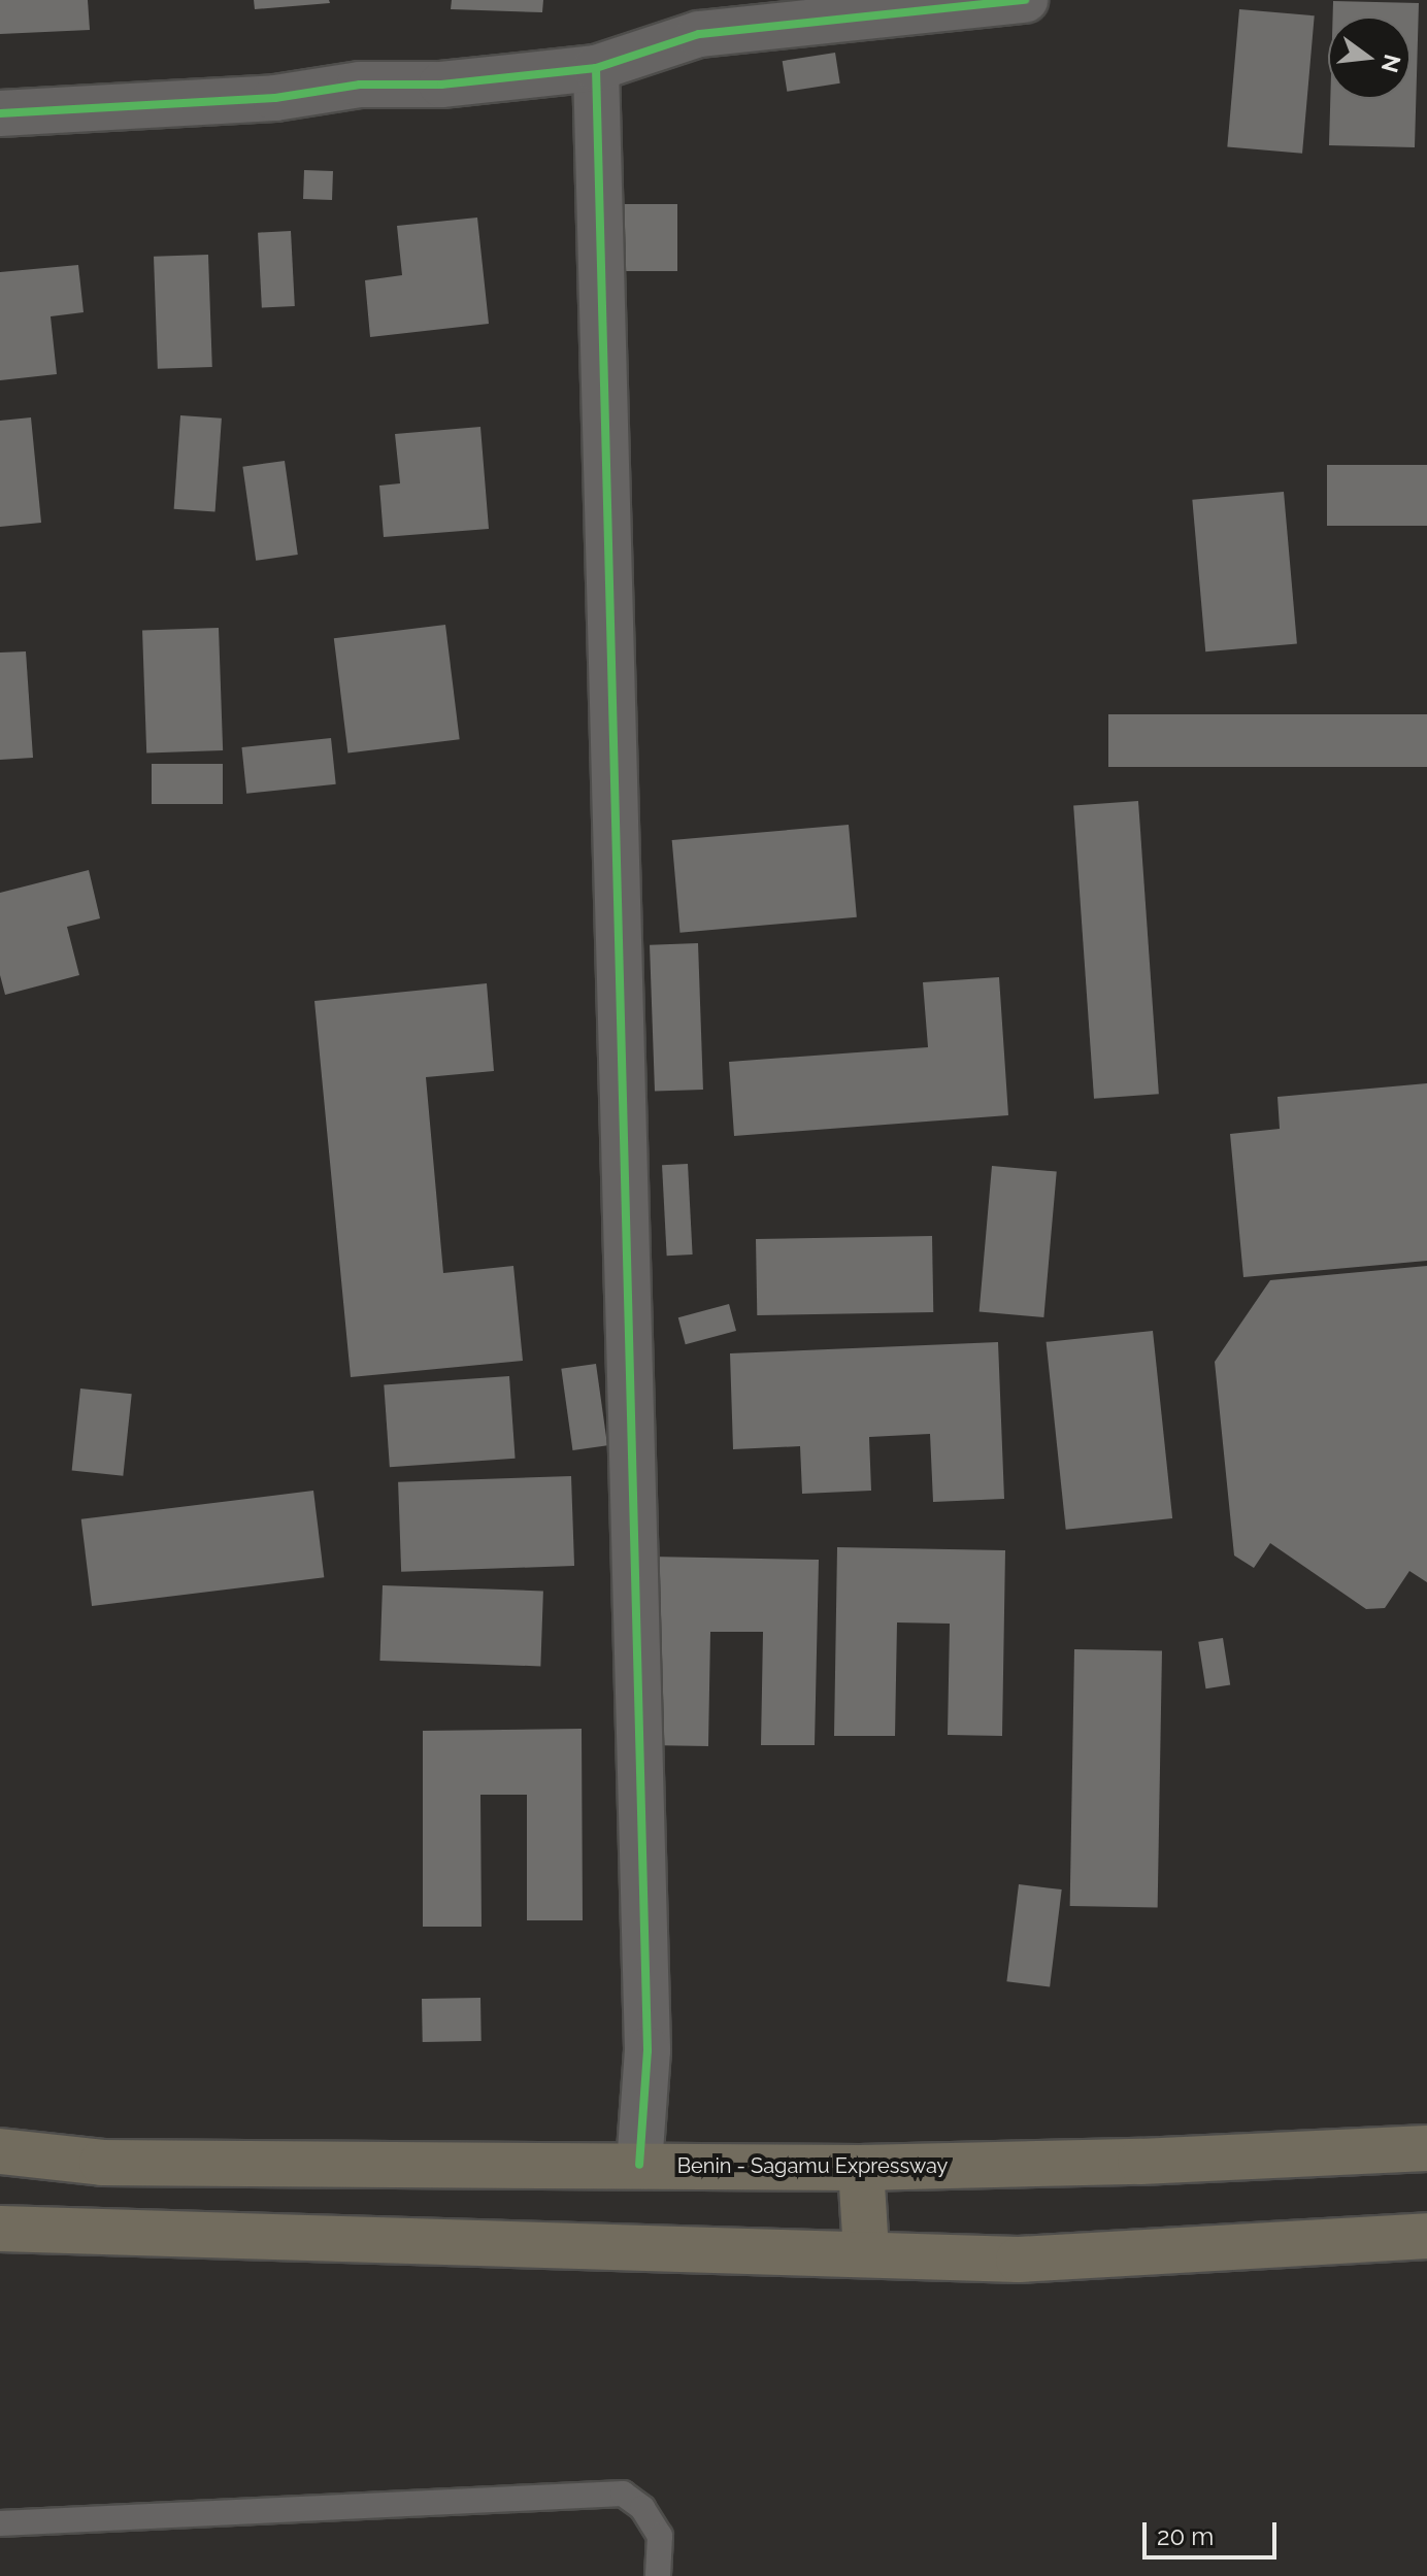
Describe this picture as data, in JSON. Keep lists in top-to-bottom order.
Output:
{
  "streets": {
    "highway": ["Benin - Sagamu Expressway"]
  },
  "scale_bar": "20 m",
  "north": "right"
}
